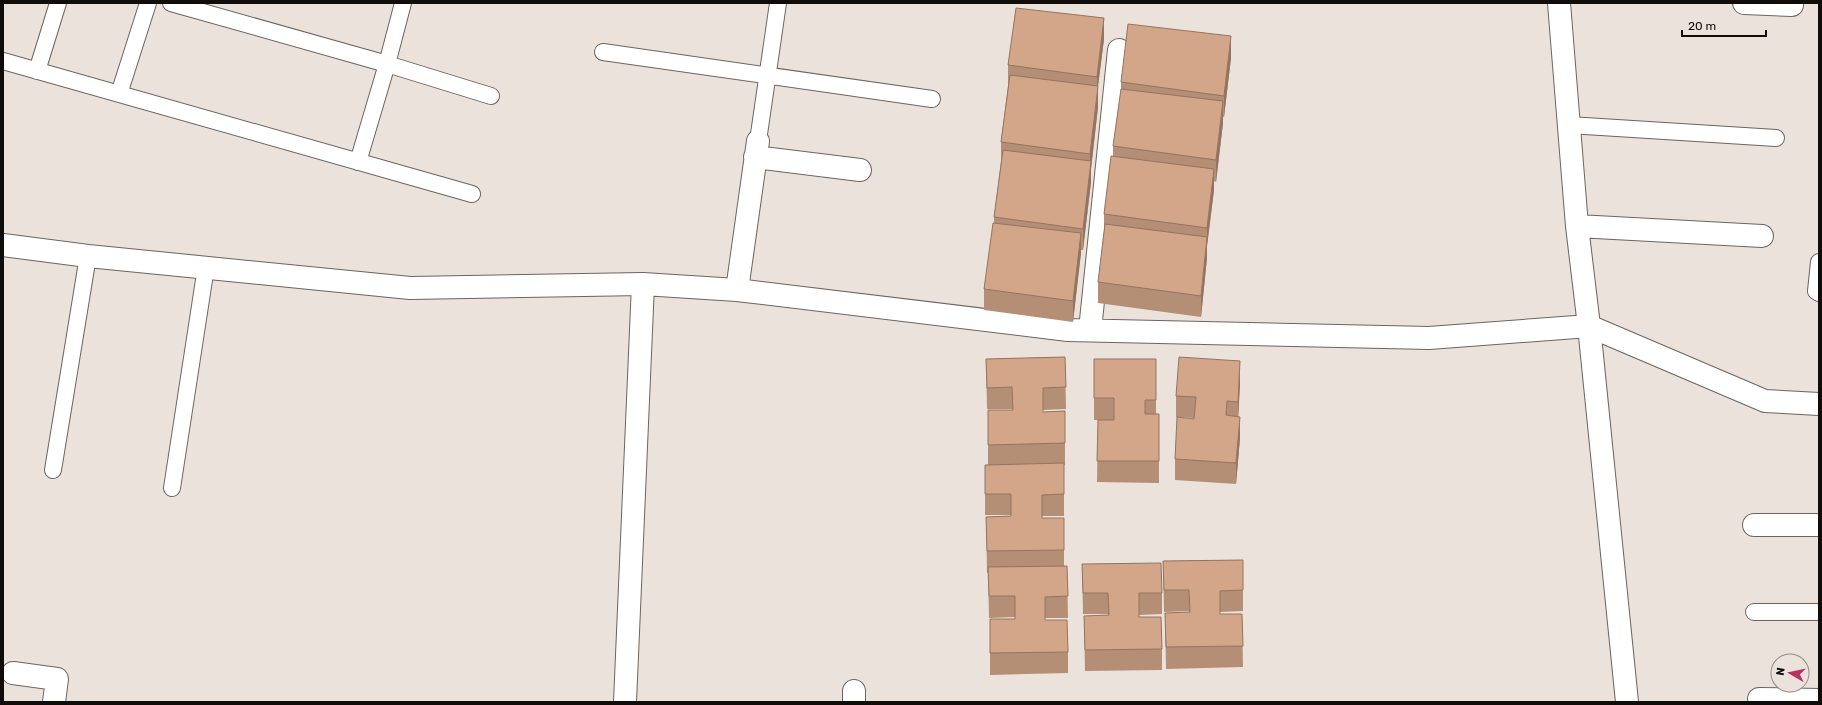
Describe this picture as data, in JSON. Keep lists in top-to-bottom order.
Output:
{
  "scale_bar": "20 m",
  "north": "left"
}
